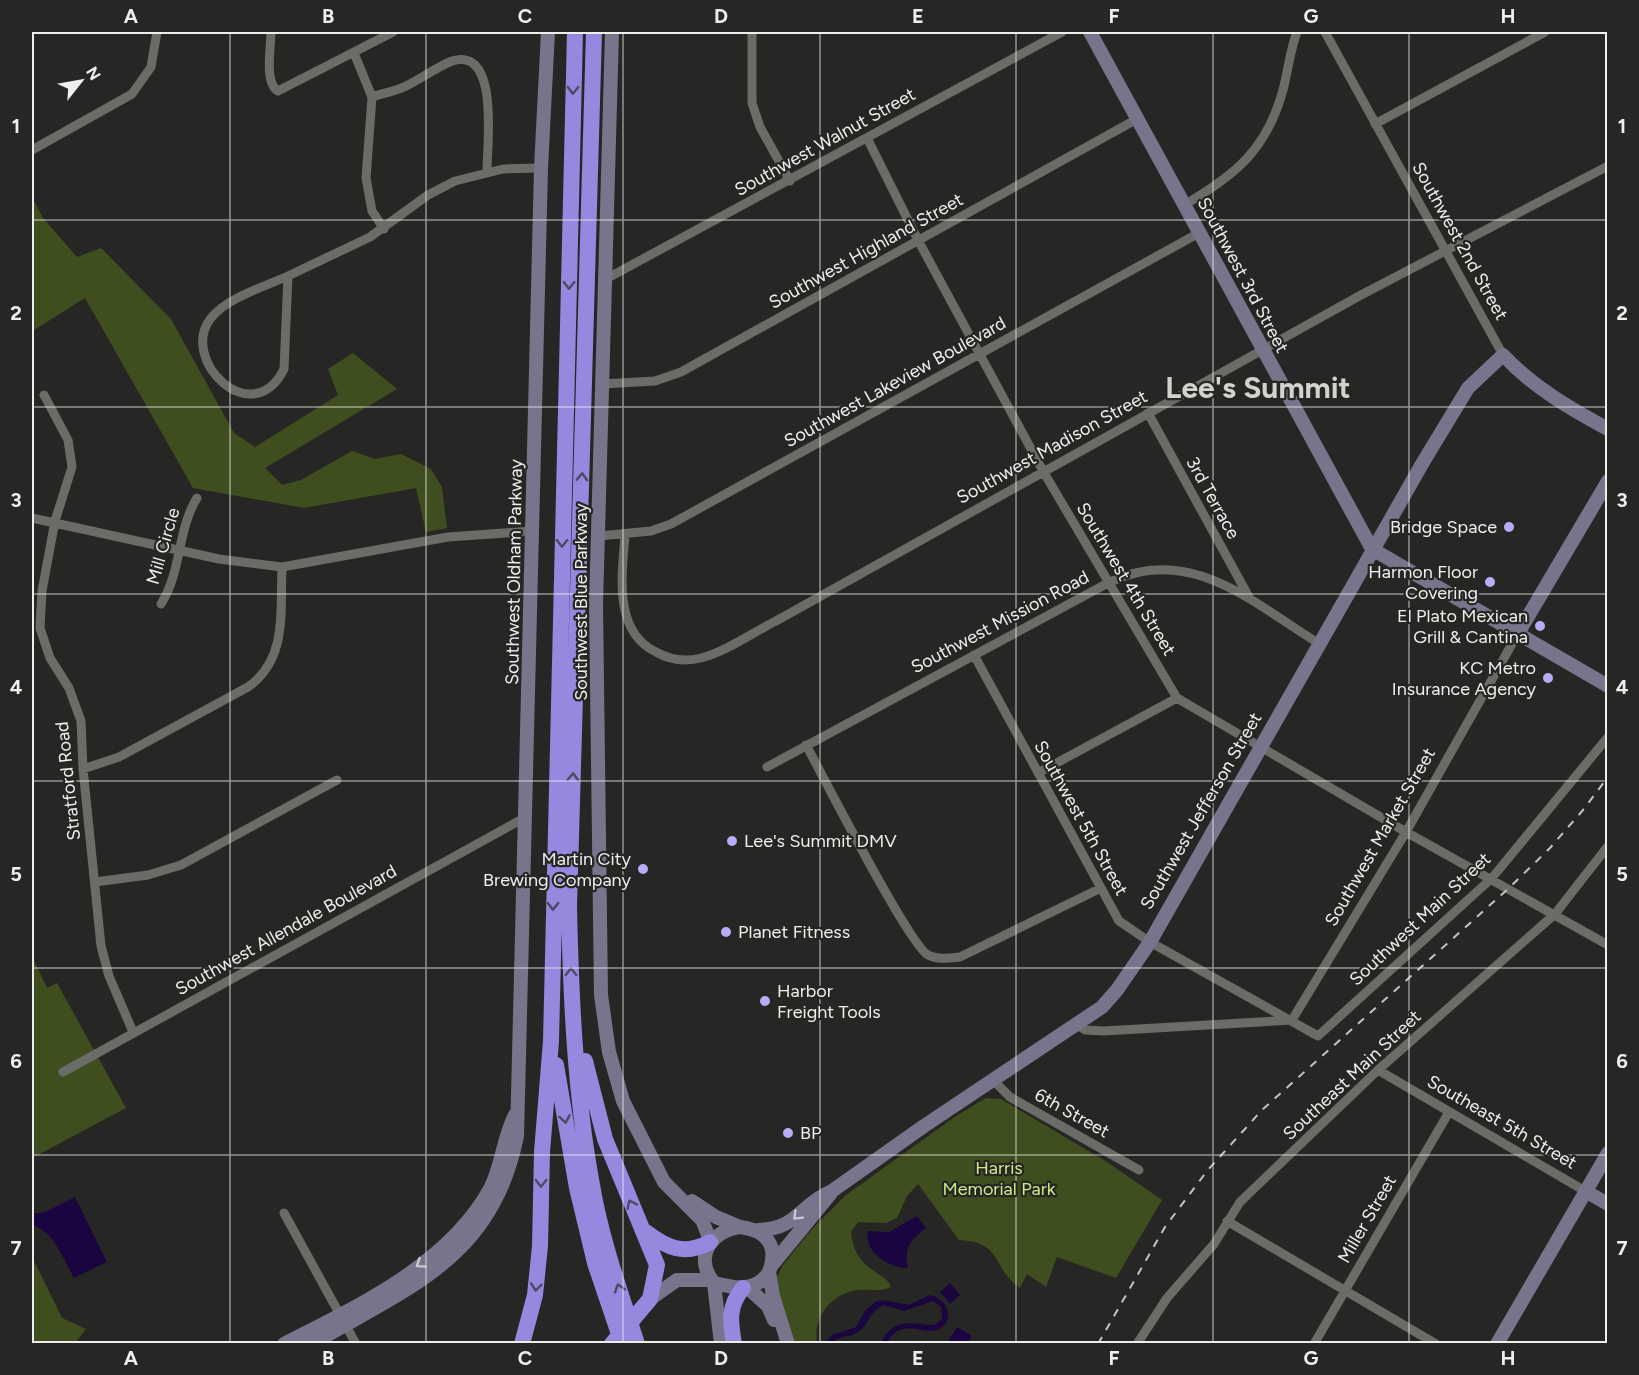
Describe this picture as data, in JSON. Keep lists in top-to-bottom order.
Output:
{
  "streets": {
    "street": [
      "Southwest Walnut Street",
      "Southwest 2nd Street",
      "Southwest Highland Street",
      "Southwest 3rd Street",
      "Southwest Lakeview Boulevard",
      "Southwest Madison Street",
      "3rd Terrace",
      "Mill Circle",
      "Southwest Oldham Parkway",
      "Southwest 4th Street",
      "Southwest Blue Parkway",
      "Southwest Mission Road",
      "Stratford Road",
      "Southwest Jefferson Street",
      "Southwest 5th Street",
      "Southwest Market Street",
      "Southwest Main Street",
      "Southwest Allendale Boulevard",
      "Southeast Main Street",
      "6th Street",
      "Southeast 5th Street",
      "Miller Street"
    ]
  },
  "crossings": [
    ["Southwest Walnut Street", "Southwest 4th Street"],
    ["Southwest Walnut Street", "Southwest Blue Parkway"],
    ["Southwest 2nd Street", "Southwest Madison Street"],
    ["Southwest 2nd Street", "Southwest Jefferson Street"],
    ["Southwest Highland Street", "Southwest 3rd Street"],
    ["Southwest Highland Street", "Southwest 4th Street"],
    ["Southwest Highland Street", "Southwest Blue Parkway"],
    ["Southwest 3rd Street", "Southwest Lakeview Boulevard"],
    ["Southwest 3rd Street", "Southwest Madison Street"],
    ["Southwest 3rd Street", "Southwest Jefferson Street"],
    ["Southwest Lakeview Boulevard", "Southwest Madison Street"],
    ["Southwest Lakeview Boulevard", "Southwest 4th Street"],
    ["Southwest Lakeview Boulevard", "Southwest Blue Parkway"],
    ["Southwest Madison Street", "3rd Terrace"],
    ["Southwest Madison Street", "Southwest 4th Street"],
    ["3rd Terrace", "Southwest Mission Road"],
    ["Southwest Oldham Parkway", "Southwest Allendale Boulevard"],
    ["Southwest 4th Street", "Southwest Mission Road"],
    ["Southwest 4th Street", "Southwest Jefferson Street"],
    ["Southwest 4th Street", "Southwest Market Street"],
    ["Southwest 4th Street", "Southwest Main Street"],
    ["Southwest 4th Street", "Southeast Main Street"],
    ["Southwest Blue Parkway", "Southwest Jefferson Street"],
    ["Southwest Mission Road", "Southwest Jefferson Street"],
    ["Southwest Mission Road", "Southwest 5th Street"],
    ["Stratford Road", "Southwest Allendale Boulevard"],
    ["Southwest Jefferson Street", "Southwest 5th Street"],
    ["Southwest Jefferson Street", "6th Street"],
    ["Southwest 5th Street", "Southwest Market Street"],
    ["Southwest 5th Street", "Southwest Main Street"],
    ["Southeast Main Street", "Southeast 5th Street"],
    ["Southeast 5th Street", "Miller Street"]
  ],
  "districts": ["Lee's Summit"],
  "parks": ["Harris Memorial Park"],
  "places": [
    "Bridge Space",
    "Harmon Floor Covering",
    "El Plato Mexican Grill & Cantina",
    "KC Metro Insurance Agency",
    "Lee's Summit DMV",
    "Martin City Brewing Company",
    "Planet Fitness",
    "Harbor Freight Tools",
    "BP"
  ],
  "north": "top right",
  "grid": {
    "columns": [
      "A",
      "B",
      "C",
      "D",
      "E",
      "F",
      "G",
      "H"
    ],
    "rows": [
      "1",
      "2",
      "3",
      "4",
      "5",
      "6",
      "7"
    ]
  }
}
